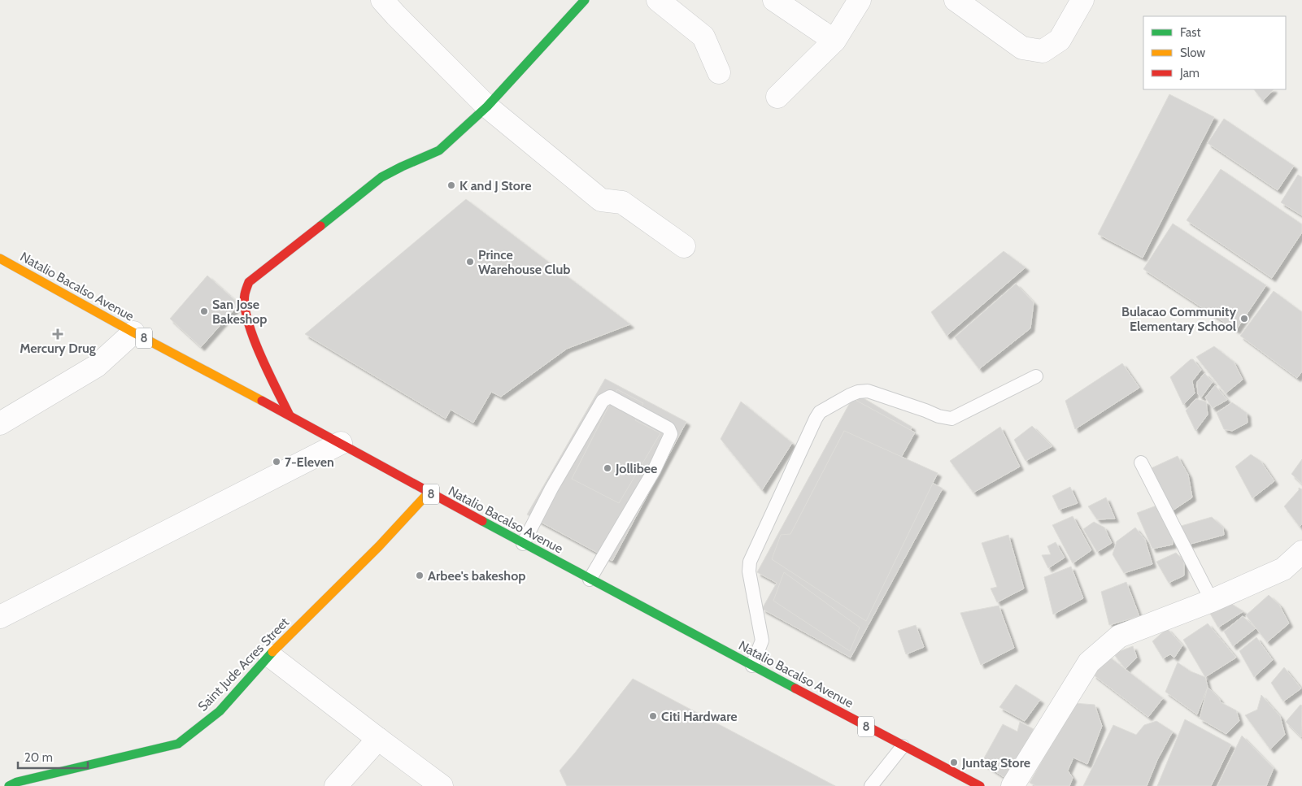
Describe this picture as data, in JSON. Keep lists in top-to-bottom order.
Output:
{
  "streets": {
    "main road": ["Natalio Bacalso Avenue", "8", "Saint Jude Acres Street"]
  },
  "crossings": [
    ["Natalio Bacalso Avenue", "Saint Jude Acres Street"]
  ],
  "places": {
    "other": [
      "K and J Store",
      "Prince Warehouse Club",
      "San Jose Bakeshop",
      "Bulacao Community Elementary School",
      "7-Eleven",
      "Jollibee",
      "Arbee's bakeshop",
      "Citi Hardware",
      "Juntag Store"
    ],
    "health": ["Mercury Drug"]
  },
  "legend": ["Fast", "Slow", "Jam"],
  "scale_bar": "20 m"
}
